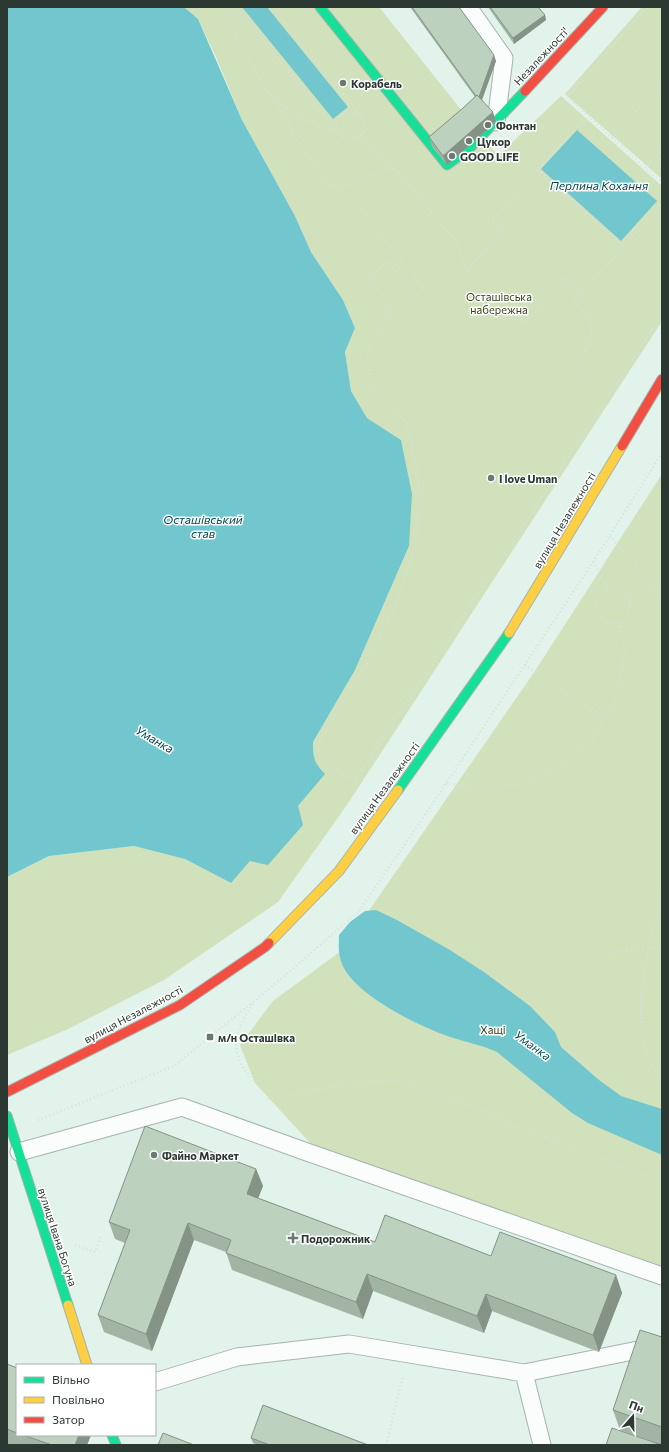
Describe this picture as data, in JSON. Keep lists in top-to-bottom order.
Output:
{
  "streets": {
    "main road": ["Незалежності'", "вулиця Незалежності", "вулиця Івана Богуна"]
  },
  "water": ["Перлина Кохання", "Осташівський став", "Уманка"],
  "parks": ["Осташівська набережна", "Хащі"],
  "places": {
    "other": [
      "Корабель",
      "Фонтан",
      "Цукор",
      "GOOD LIFE",
      "I love Uman",
      "Файно Маркет"
    ],
    "transit": ["м/н Осташівка"],
    "health": ["Подорожник"]
  },
  "legend": ["Вільно", "Повільно", "Затор"],
  "north": "top"
}
